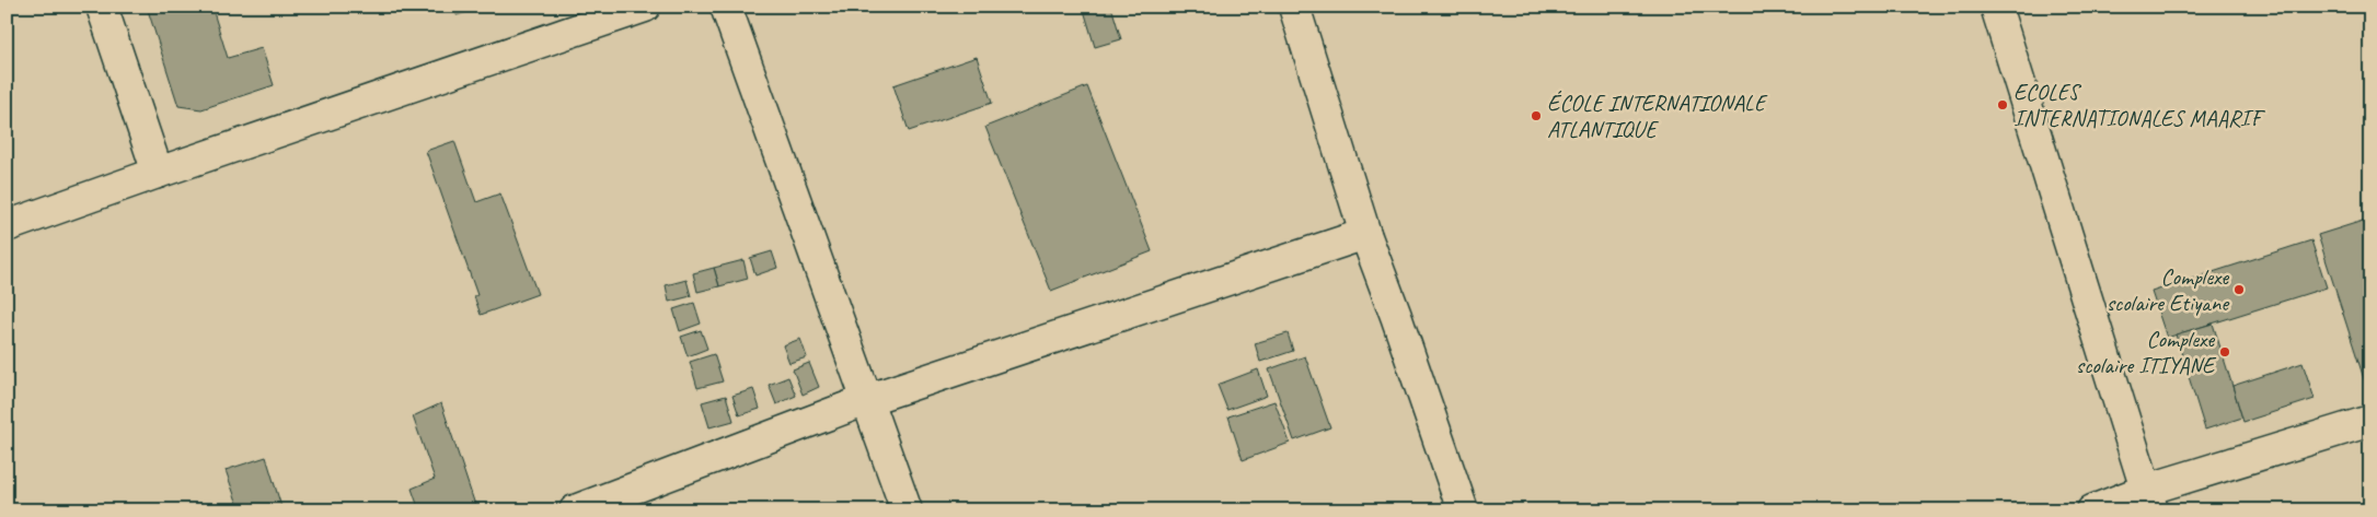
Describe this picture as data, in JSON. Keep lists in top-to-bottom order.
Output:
{
  "places": [
    "ECOLES INTERNATIONALES MAARIF",
    "ÉCOLE INTERNATIONALE ATLANTIQUE",
    "Complexe scolaire Etiyane",
    "Complexe scolaire ITIYANE"
  ]
}
